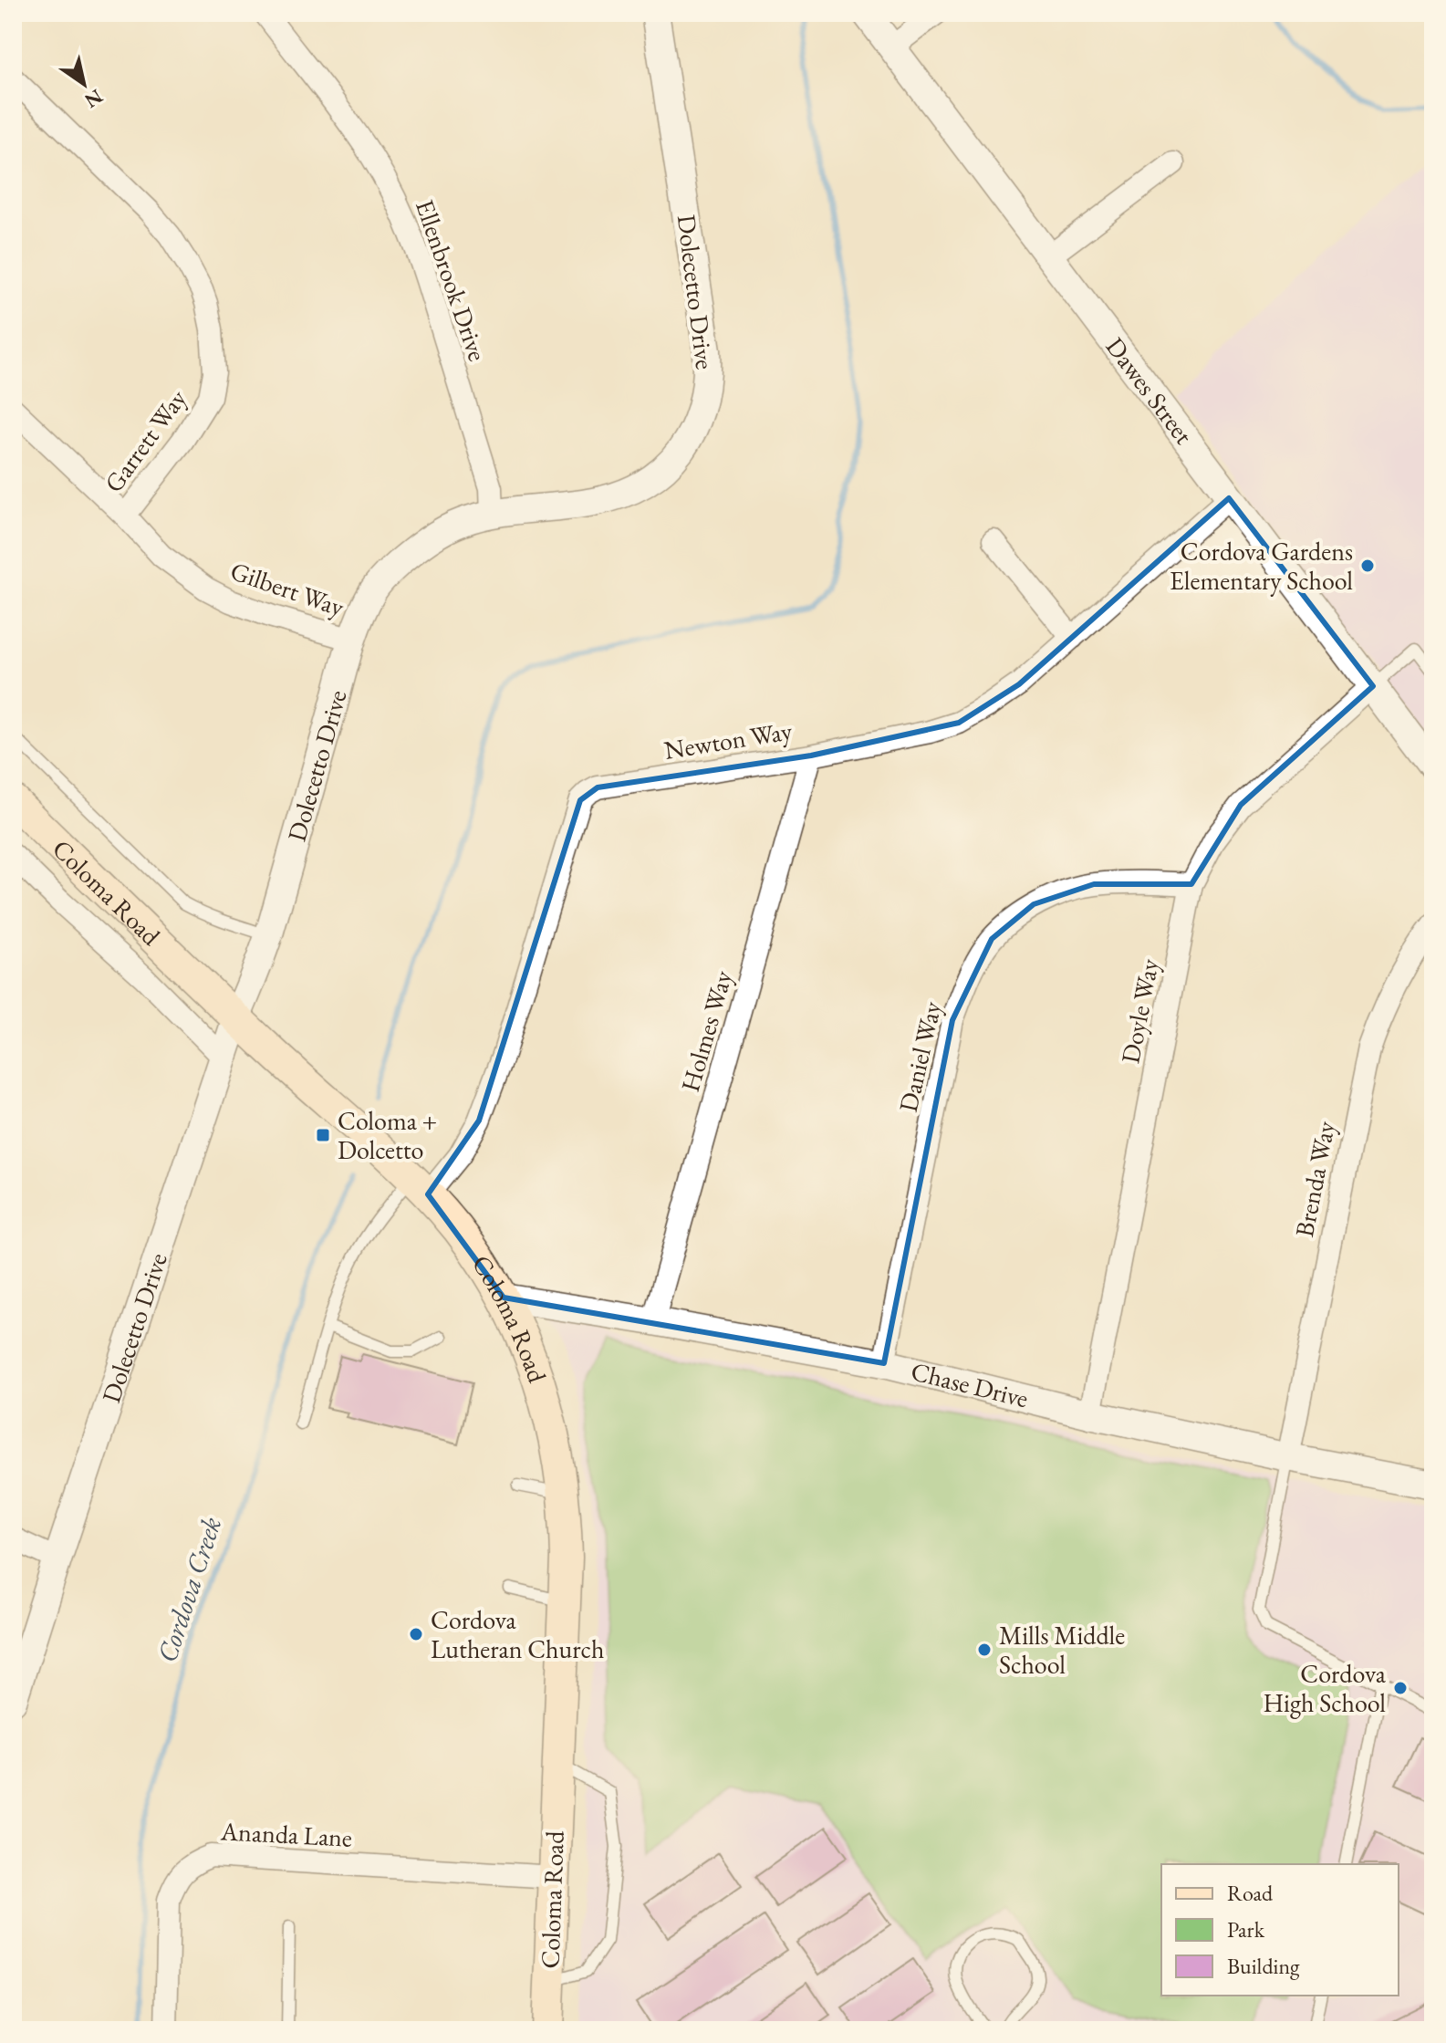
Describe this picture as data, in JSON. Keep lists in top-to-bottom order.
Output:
{
  "streets": {
    "main road": ["Coloma Road"],
    "street": [
      "Ellenbrook Drive",
      "Dolecetto Drive",
      "Dawes Street",
      "Garrett Way",
      "Gilbert Way",
      "Newton Way",
      "Doyle Way",
      "Holmes Way",
      "Daniel Way",
      "Brenda Way",
      "Chase Drive",
      "Ananda Lane"
    ]
  },
  "crossings": [
    ["Ellenbrook Drive", "Dolecetto Drive"],
    ["Dolecetto Drive", "Gilbert Way"],
    ["Dolecetto Drive", "Coloma Road"],
    ["Dawes Street", "Newton Way"],
    ["Dawes Street", "Doyle Way"],
    ["Garrett Way", "Gilbert Way"],
    ["Newton Way", "Coloma Road"],
    ["Newton Way", "Holmes Way"],
    ["Coloma Road", "Chase Drive"],
    ["Coloma Road", "Ananda Lane"],
    ["Doyle Way", "Daniel Way"],
    ["Doyle Way", "Chase Drive"],
    ["Holmes Way", "Chase Drive"],
    ["Daniel Way", "Chase Drive"],
    ["Brenda Way", "Chase Drive"]
  ],
  "water": ["Cordova Creek"],
  "places": {
    "other": [
      "Cordova Gardens Elementary School",
      "Cordova Lutheran Church",
      "Mills Middle School",
      "Cordova High School"
    ],
    "transit": ["Coloma + Dolcetto"]
  },
  "legend": ["Road", "Park", "Building"],
  "north": "bottom right"
}
